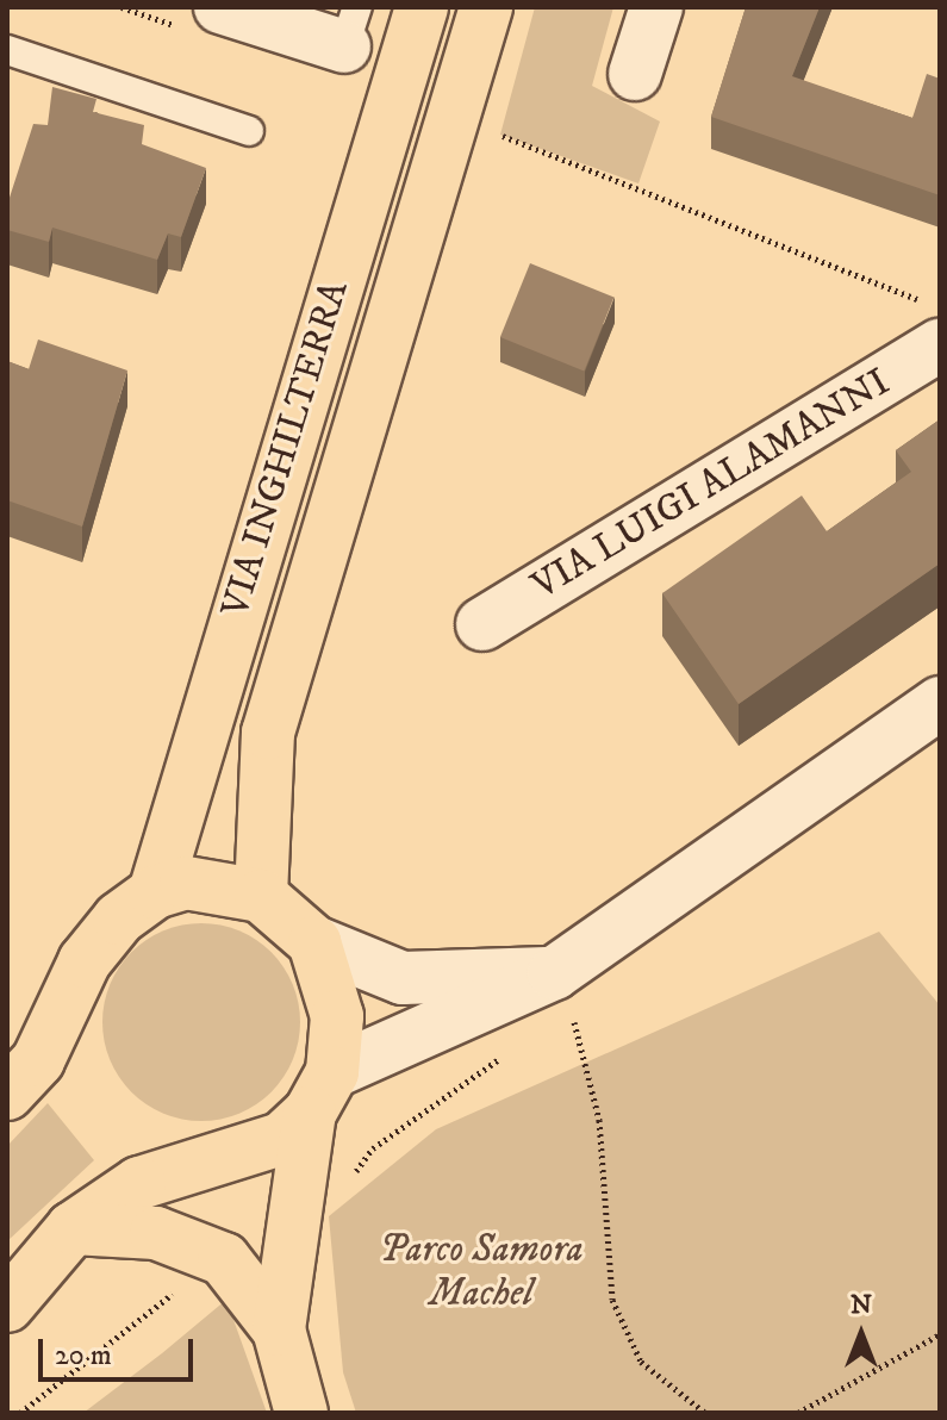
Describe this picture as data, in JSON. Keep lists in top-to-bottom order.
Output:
{
  "streets": {
    "main road": ["VIA INGHILTERRA", "VIA LUIGI ALAMANNI"]
  },
  "parks": ["Parco Samora Machel"],
  "scale_bar": "20 m",
  "north": "top"
}
